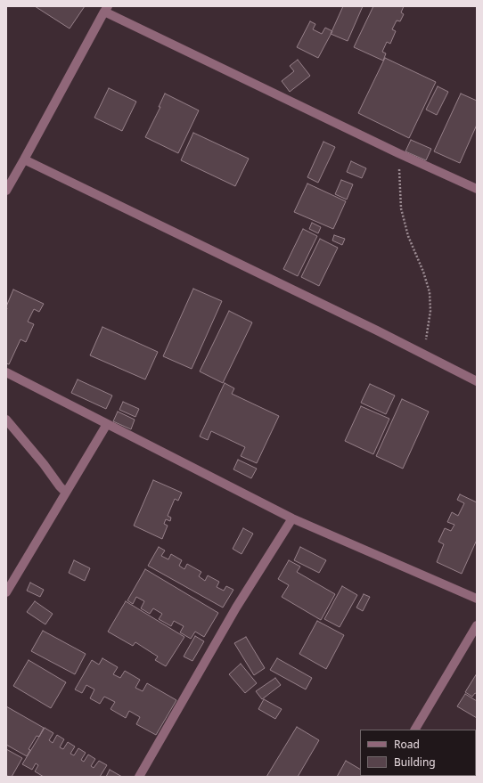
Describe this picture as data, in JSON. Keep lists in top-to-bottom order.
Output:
{
  "legend": ["Road", "Building"]
}
